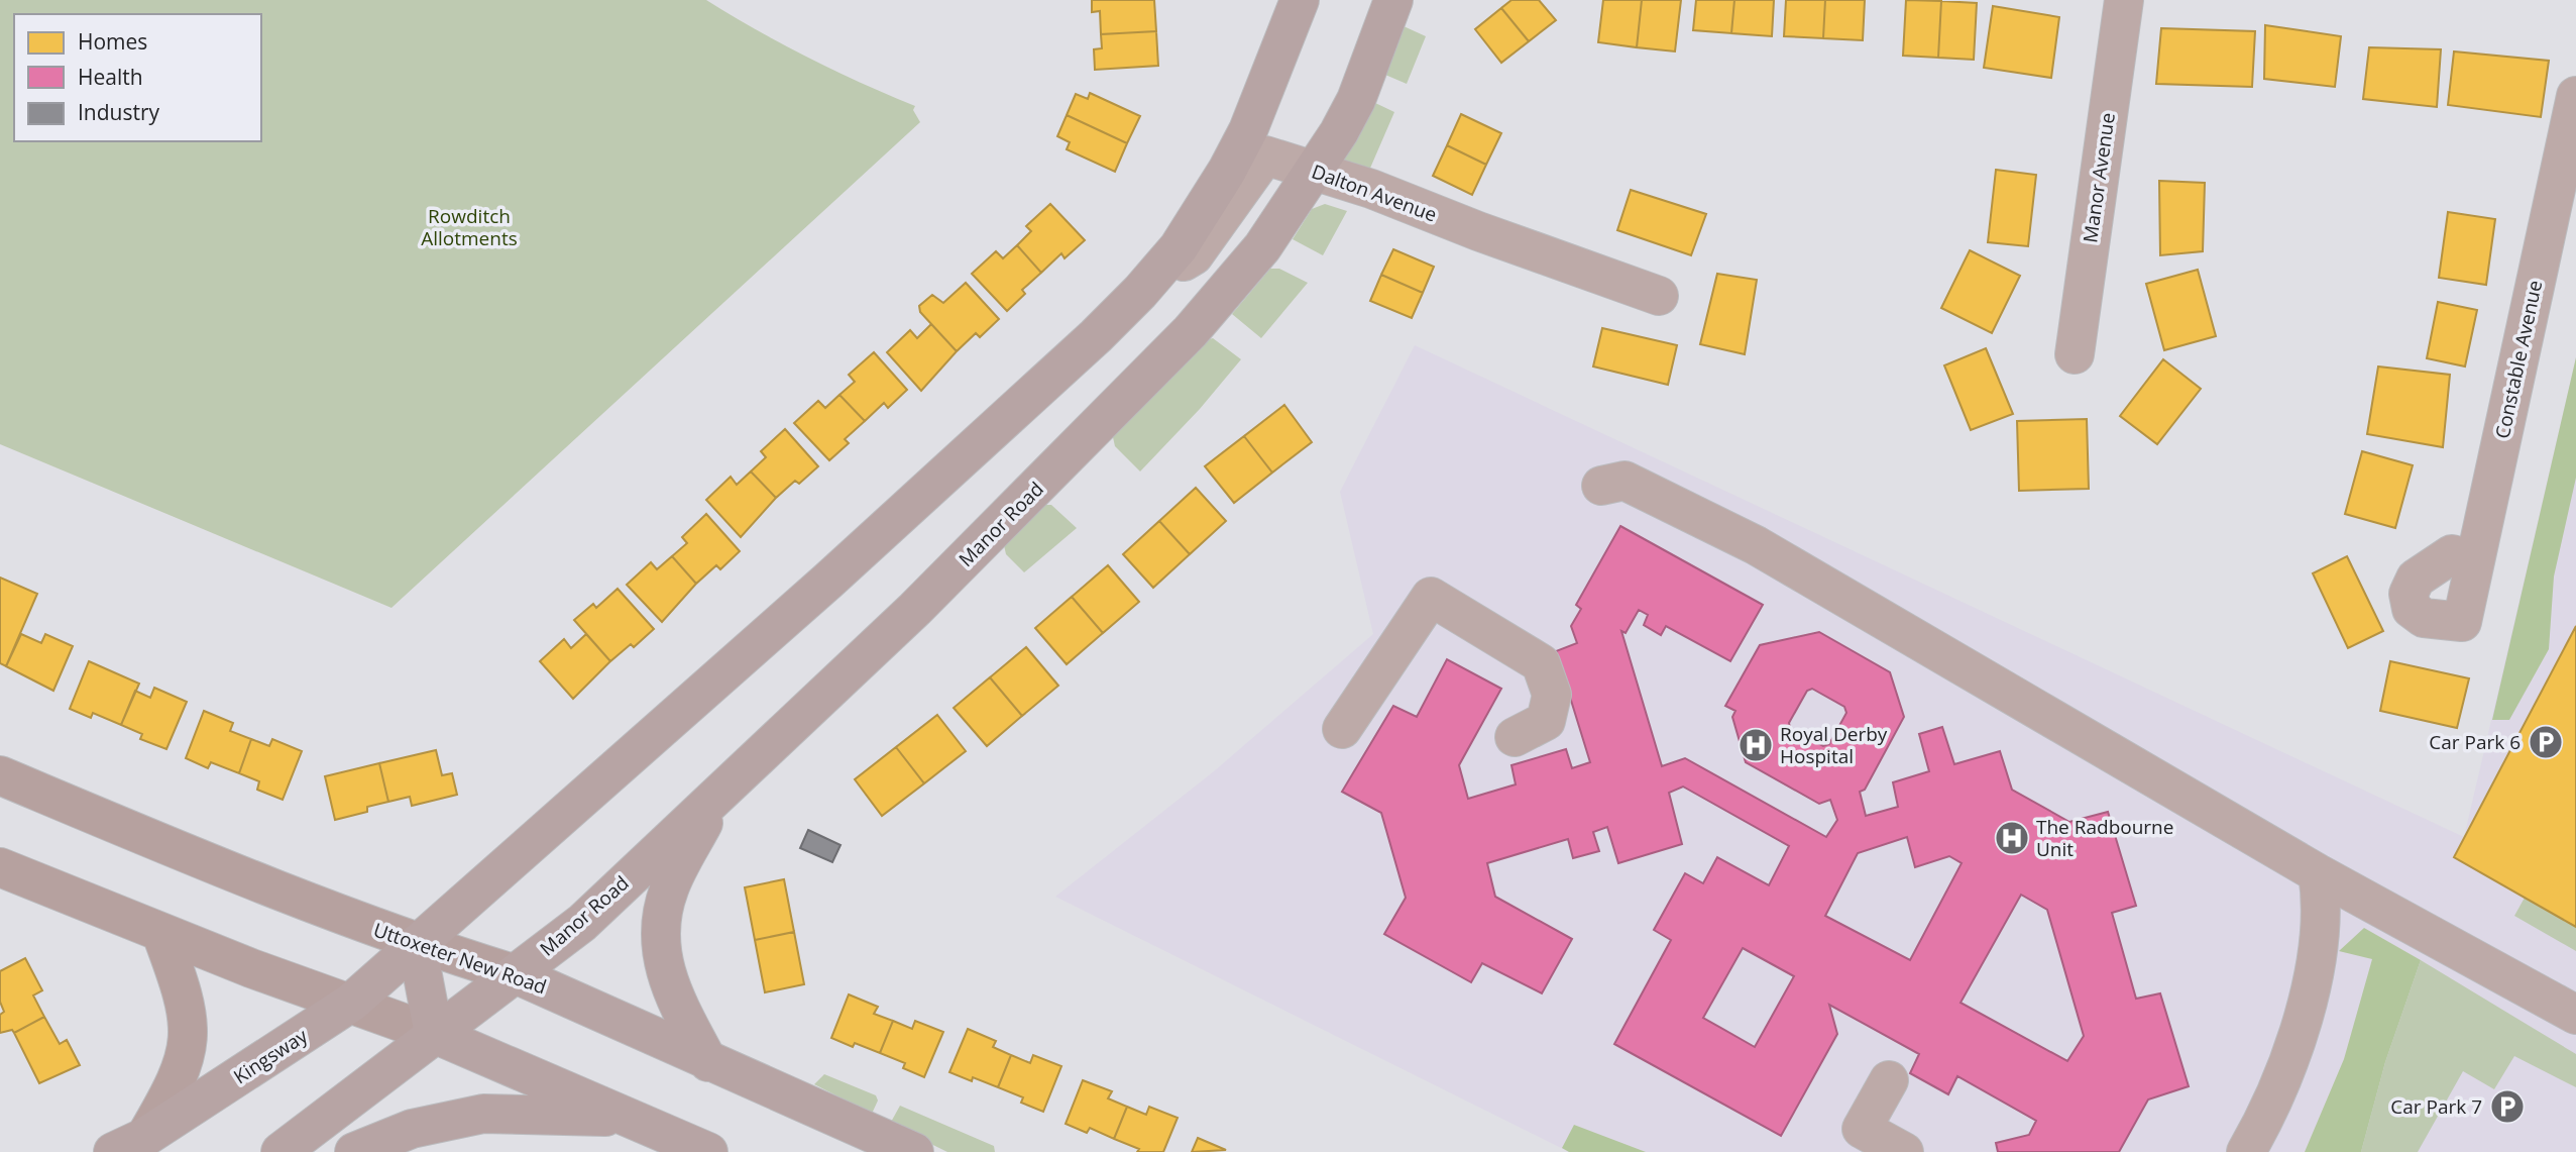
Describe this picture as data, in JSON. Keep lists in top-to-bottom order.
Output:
{
  "streets": {
    "highway": ["Manor Road", "Uttoxeter New Road", "Kingsway"],
    "street": ["Manor Avenue", "Dalton Avenue", "Constable Avenue"]
  },
  "crossings": [
    ["Dalton Avenue", "Manor Road"],
    ["Manor Road", "Uttoxeter New Road"],
    ["Uttoxeter New Road", "Kingsway"]
  ],
  "parks": ["Rowditch Allotments"],
  "places": {
    "parking": ["Car Park 6", "Car Park 7"],
    "hospital": ["Royal Derby Hospital", "The Radbourne Unit"]
  },
  "legend": ["Homes", "Health", "Industry"]
}
